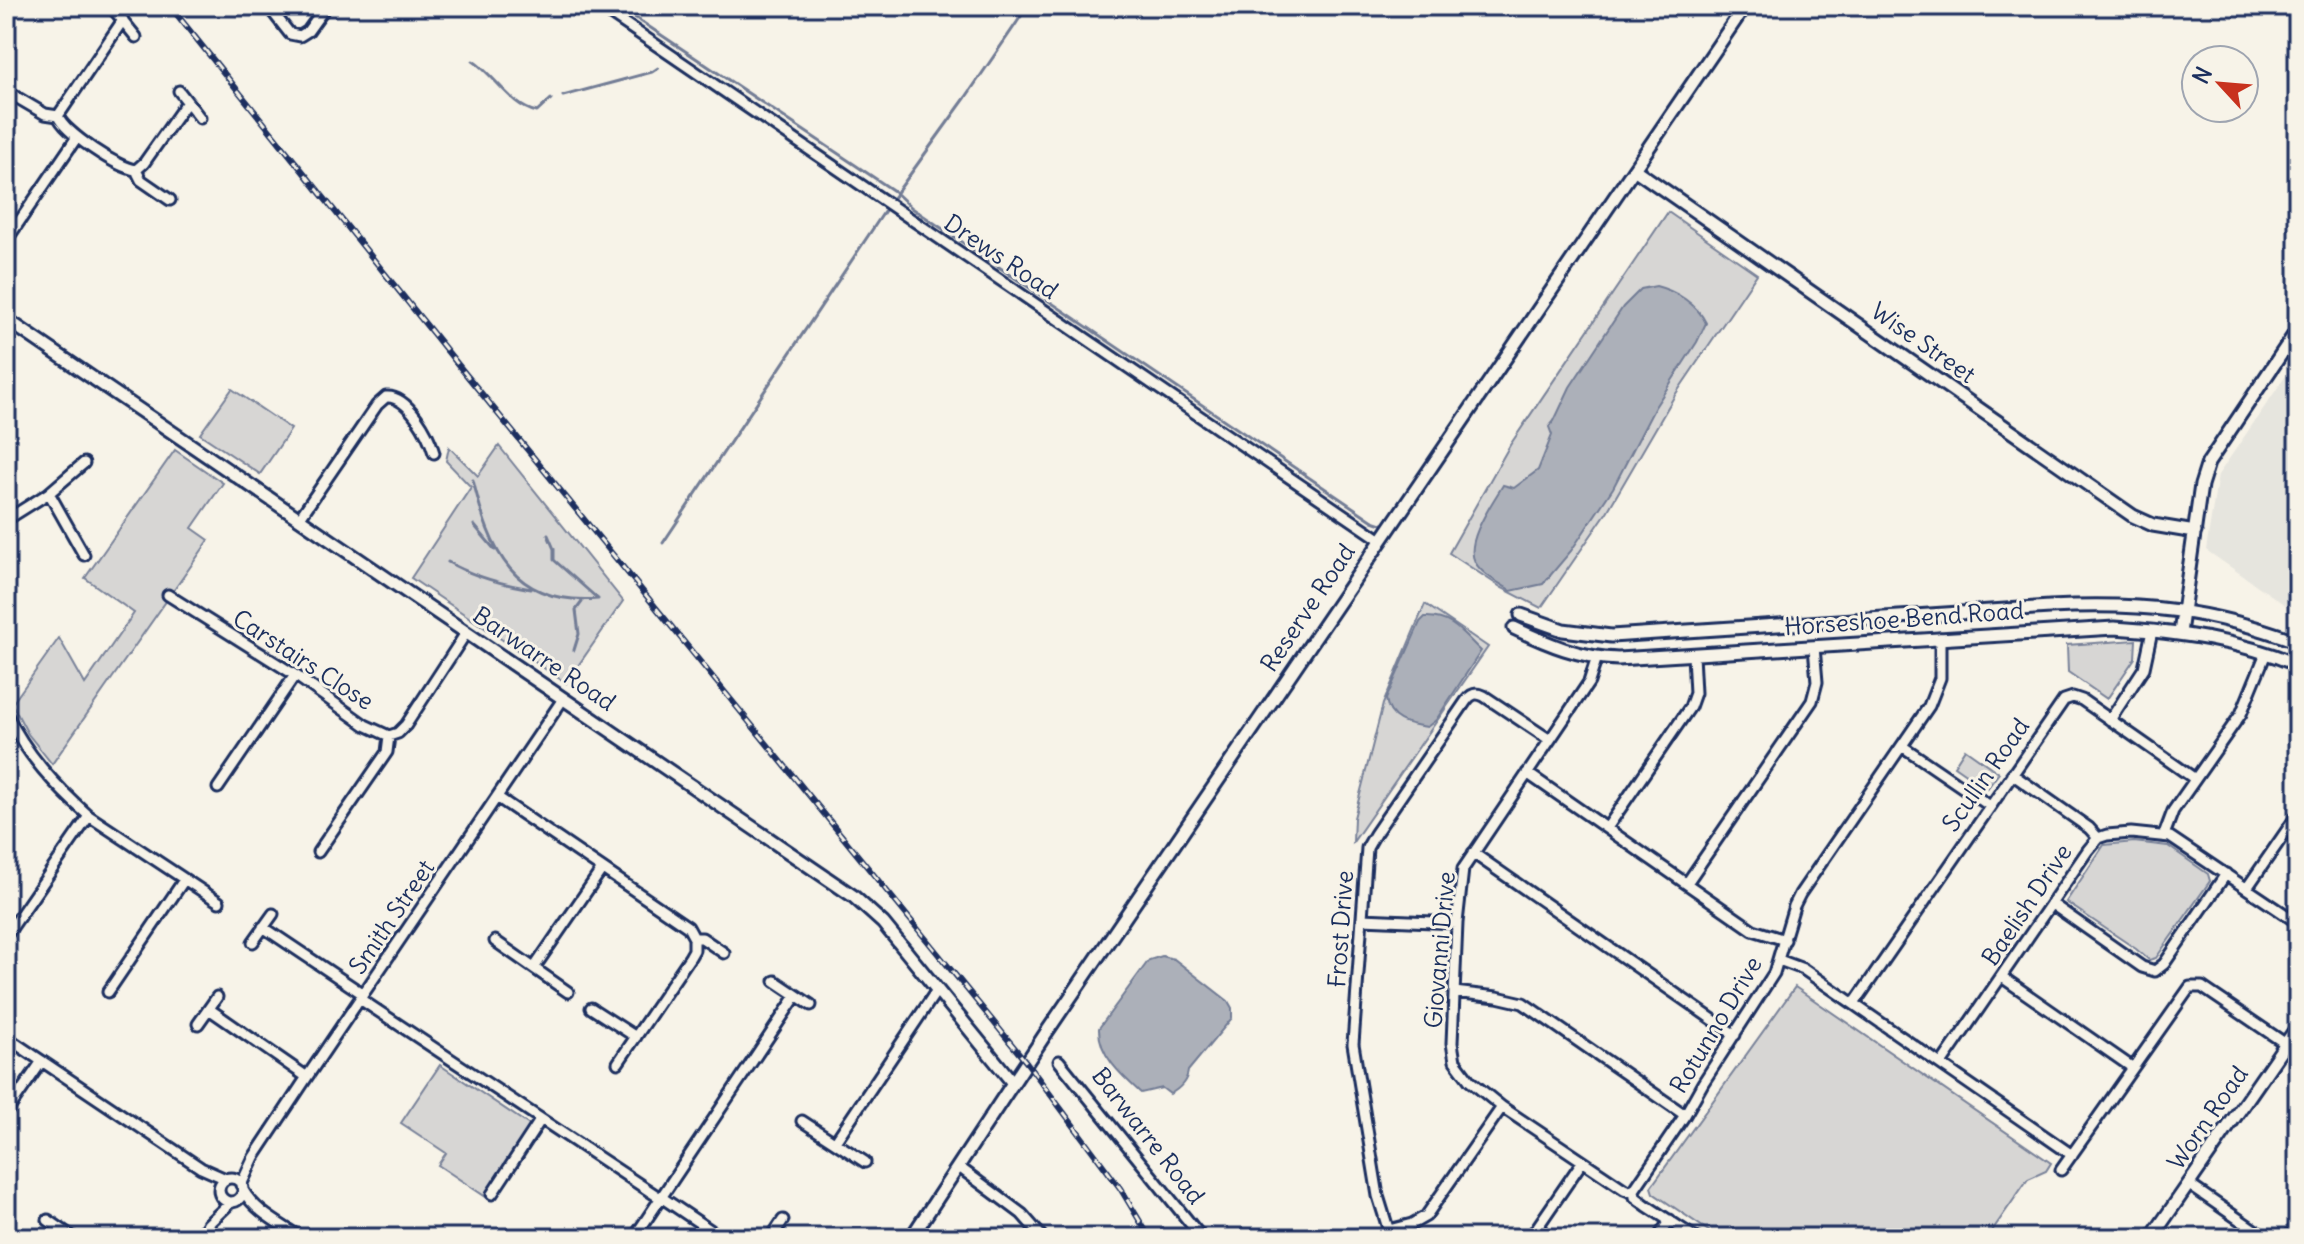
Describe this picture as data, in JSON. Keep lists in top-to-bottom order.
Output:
{
  "streets": {
    "street": [
      "Drews Road",
      "Wise Street",
      "Reserve Road",
      "Horseshoe Bend Road",
      "Barwarre Road",
      "Carstairs Close",
      "Scullin Road",
      "Baelish Drive",
      "Smith Street",
      "Frost Drive",
      "Giovanni Drive",
      "Rotunno Drive",
      "Worn Road"
    ]
  },
  "crossings": [
    ["Drews Road", "Reserve Road"],
    ["Wise Street", "Reserve Road"],
    ["Reserve Road", "Barwarre Road"],
    ["Horseshoe Bend Road", "Giovanni Drive"],
    ["Horseshoe Bend Road", "Rotunno Drive"],
    ["Barwarre Road", "Carstairs Close"],
    ["Barwarre Road", "Smith Street"],
    ["Frost Drive", "Giovanni Drive"],
    ["Giovanni Drive", "Rotunno Drive"]
  ],
  "north": "top left"
}
